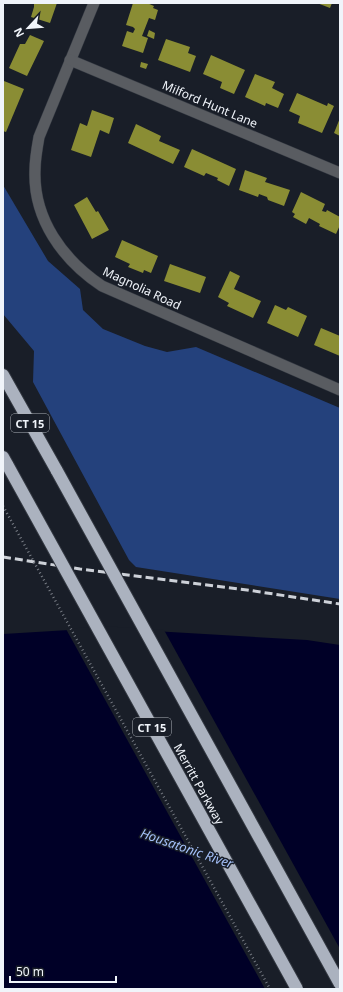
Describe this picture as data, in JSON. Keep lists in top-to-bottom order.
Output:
{
  "streets": {
    "highway": ["CT 15", "Merritt Parkway"],
    "street": ["Milford Hunt Lane", "Magnolia Road"]
  },
  "crossings": [
    ["Milford Hunt Lane", "Magnolia Road"]
  ],
  "water": ["Housatonic River"],
  "scale_bar": "50 m",
  "north": "bottom left"
}
